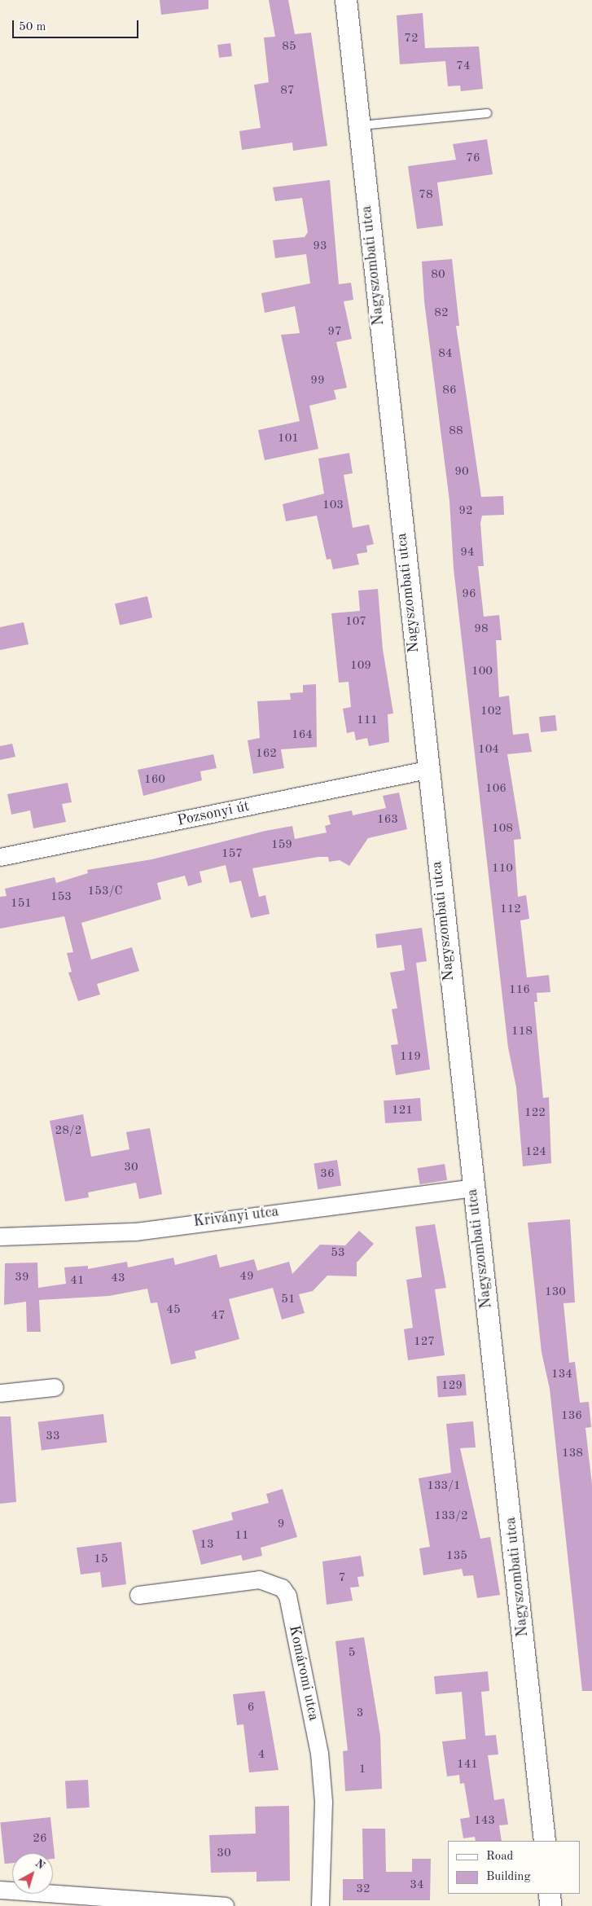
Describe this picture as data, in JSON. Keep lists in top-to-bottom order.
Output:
{
  "streets": {
    "street": [
      "Nagyszombati utca",
      "Pozsonyi út",
      "Kriványi utca",
      "Komáromi utca"
    ]
  },
  "crossings": [
    ["Nagyszombati utca", "Pozsonyi út"],
    ["Nagyszombati utca", "Kriványi utca"]
  ],
  "house_numbers": [
    "72",
    "85",
    "74",
    "87",
    "76",
    "78",
    "93",
    "80",
    "82",
    "97",
    "84",
    "99",
    "86",
    "88",
    "101",
    "90",
    "103",
    "92",
    "94",
    "96",
    "107",
    "98",
    "109",
    "100",
    "102",
    "111",
    "164",
    "104",
    "162",
    "160",
    "106",
    "163",
    "108",
    "159",
    "157",
    "110",
    "153/C",
    "153",
    "151",
    "112",
    "116",
    "118",
    "119",
    "121",
    "122",
    "28/2",
    "124",
    "30",
    "36",
    "53",
    "49",
    "39",
    "43",
    "41",
    "130",
    "51",
    "45",
    "47",
    "127",
    "134",
    "129",
    "136",
    "33",
    "138",
    "133/1",
    "133/2",
    "9",
    "11",
    "13",
    "135",
    "15",
    "7",
    "5",
    "6",
    "3",
    "4",
    "141",
    "1",
    "143",
    "26",
    "30",
    "34",
    "32"
  ],
  "legend": ["Road", "Building"],
  "scale_bar": "50 m",
  "north": "top right"
}
